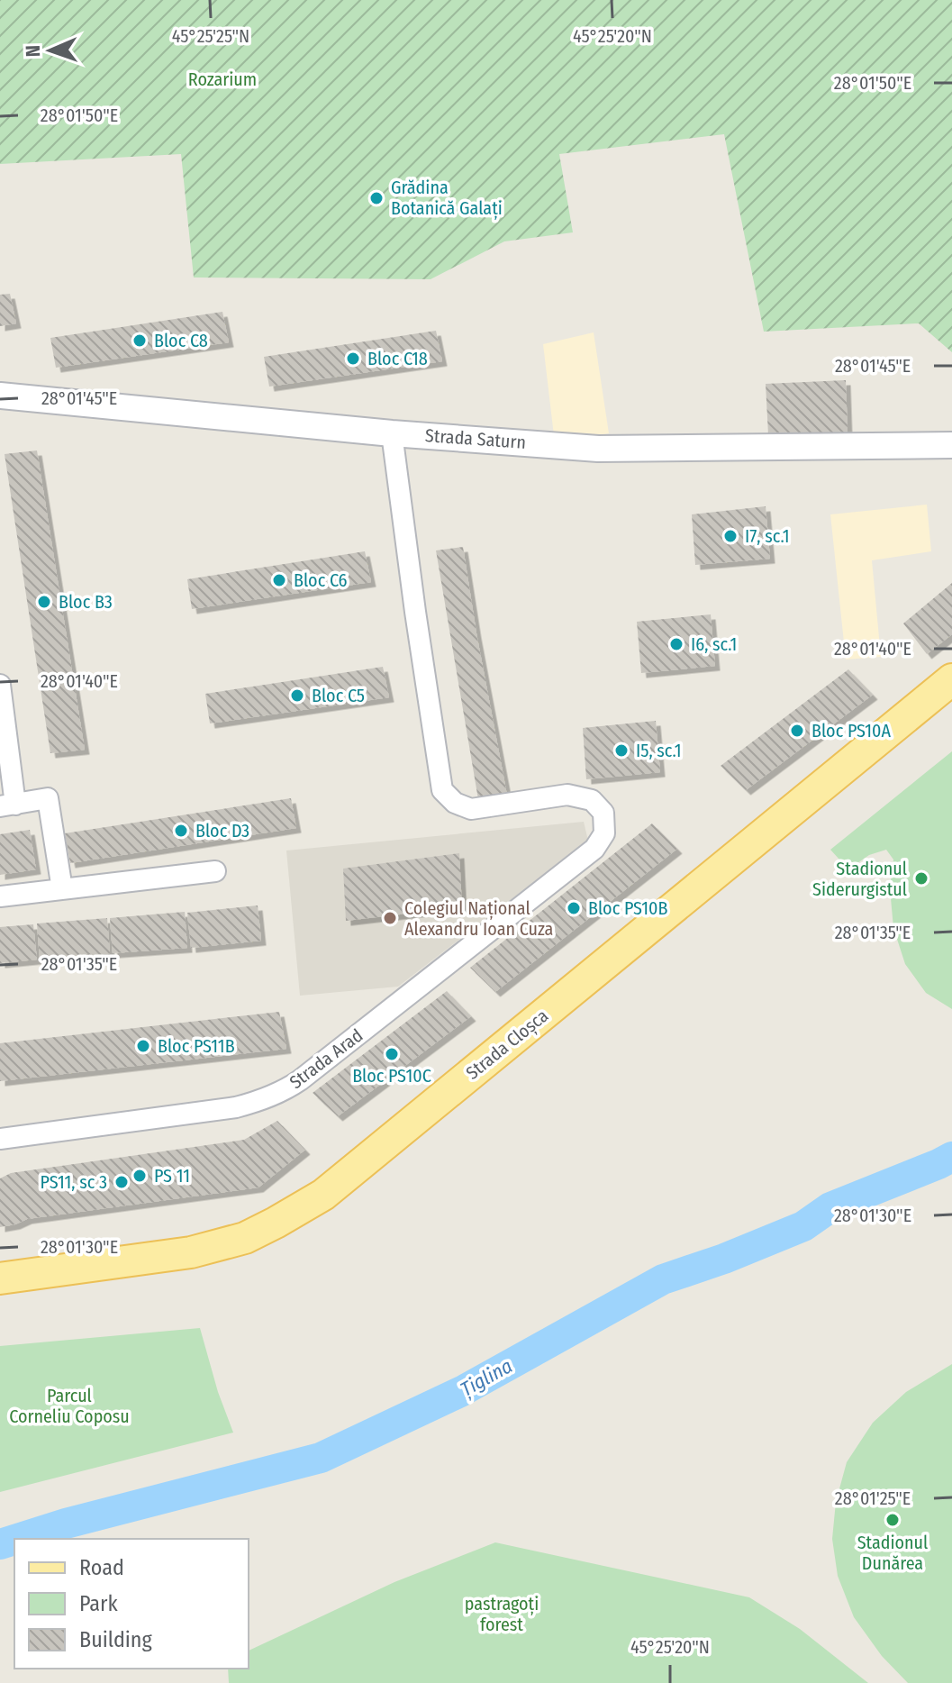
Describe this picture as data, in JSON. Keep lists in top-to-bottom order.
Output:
{
  "streets": {
    "main road": ["Strada Cloșca"],
    "street": ["Strada Saturn", "Strada Arad"]
  },
  "crossings": [
    ["Strada Saturn", "Strada Arad"]
  ],
  "water": ["Țiglina"],
  "parks": ["Rozarium", "Parcul Corneliu Coposu", "pastragoți forest"],
  "places": [
    "Grădina Botanică Galați",
    "Bloc C8",
    "Bloc C18",
    "I7, sc.1",
    "Bloc C6",
    "Bloc B3",
    "I6, sc.1",
    "Bloc C5",
    "Bloc PS10A",
    "I5, sc.1",
    "Bloc D3",
    "Stadionul Siderurgistul",
    "Bloc PS10B",
    "Colegiul Național Alexandru Ioan Cuza",
    "Bloc PS11B",
    "Bloc PS10C",
    "PS 11",
    "PS11, sc 3",
    "Stadionul Dunărea"
  ],
  "legend": ["Road", "Park", "Building"],
  "north": "left",
  "coordinates": [
    "45°25'25\"N",
    "45°25'20\"N",
    "28°01'50\"E",
    "28°01'45\"E",
    "28°01'40\"E",
    "28°01'35\"E",
    "28°01'30\"E",
    "28°01'25\"E"
  ]
}
